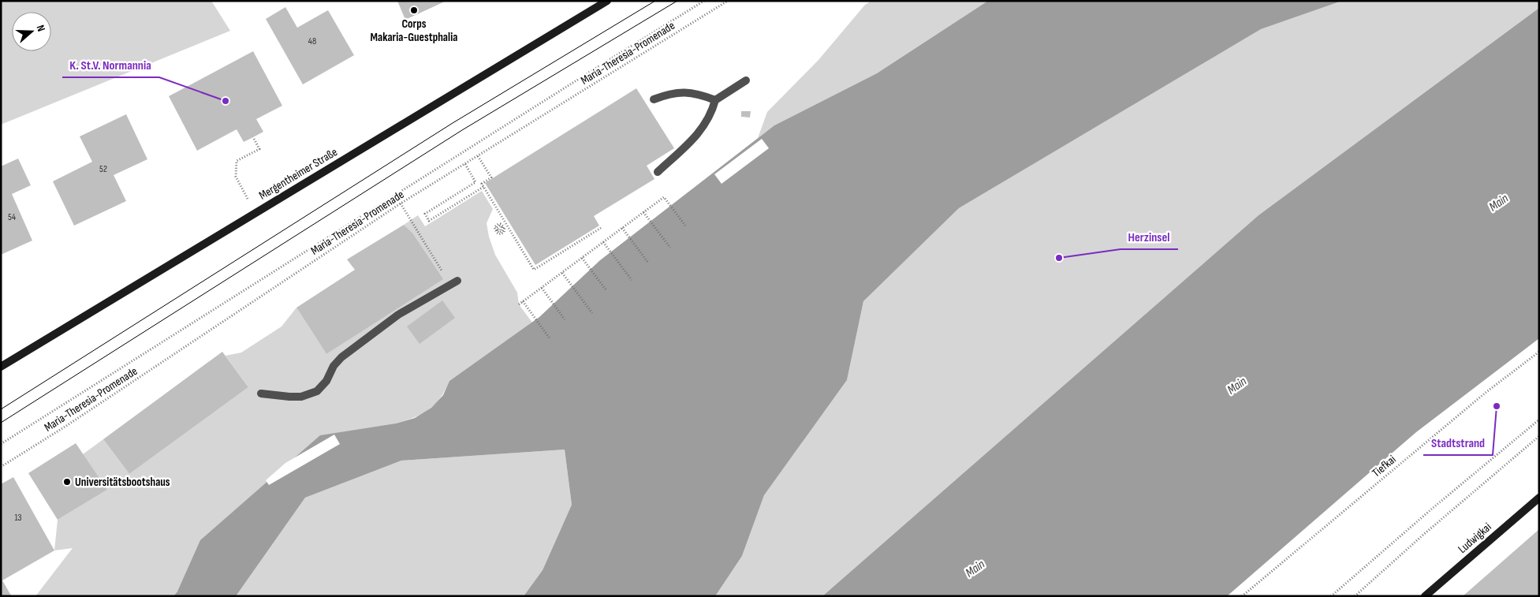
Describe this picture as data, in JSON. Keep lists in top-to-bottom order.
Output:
{
  "streets": {
    "main road": ["Mergentheimer Straße", "Ludwigkai"],
    "path": ["Maria-Theresia-Promenade", "Tiefkai"]
  },
  "water": ["Main"],
  "places": [
    "Corps Makaria-Guestphalia",
    "K. St.V. Normannia",
    "Herzinsel",
    "Stadtstrand",
    "Universitätsbootshaus"
  ],
  "house_numbers": [
    "48",
    "52",
    "54",
    "13"
  ],
  "north": "right"
}
